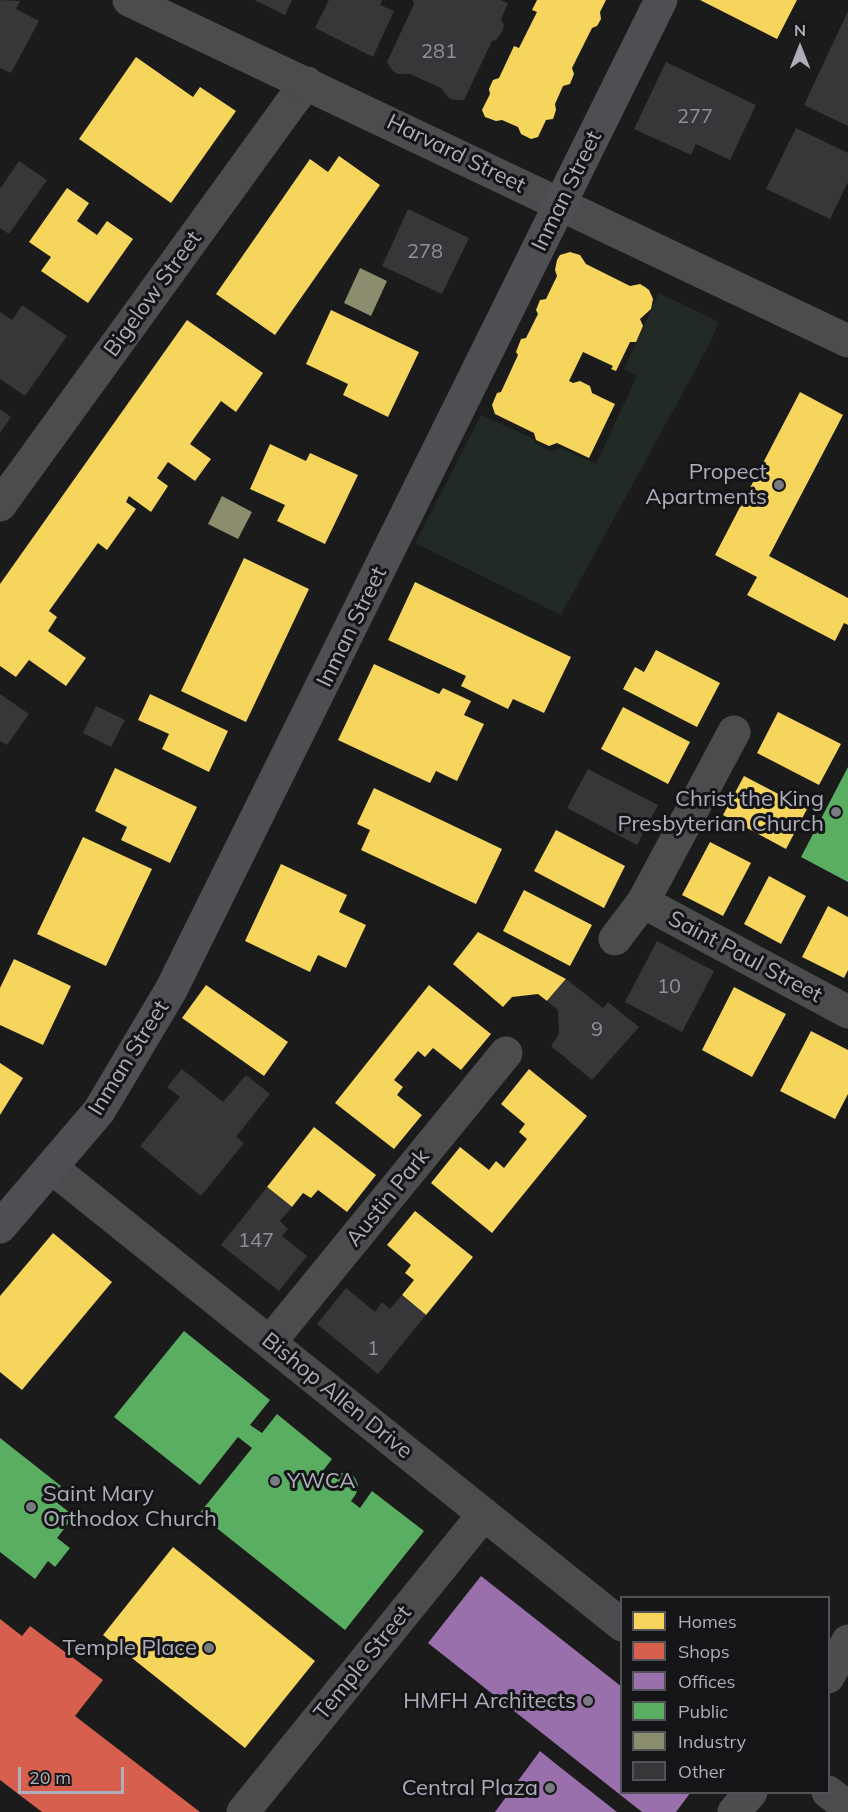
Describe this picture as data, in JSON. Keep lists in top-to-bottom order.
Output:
{
  "streets": {
    "main road": ["Inman Street"],
    "street": [
      "Harvard Street",
      "Bigelow Street",
      "Saint Paul Street",
      "Austin Park",
      "Bishop Allen Drive",
      "Temple Street"
    ]
  },
  "crossings": [
    ["Harvard Street", "Inman Street"],
    ["Harvard Street", "Bigelow Street"],
    ["Inman Street", "Bishop Allen Drive"],
    ["Austin Park", "Bishop Allen Drive"],
    ["Bishop Allen Drive", "Temple Street"]
  ],
  "places": [
    "Propect Apartments",
    "Christ the King Presbyterian Church",
    "YWCA",
    "Saint Mary Orthodox Church",
    "Temple Place",
    "HMFH Architects",
    "Central Plaza"
  ],
  "house_numbers": [
    "281",
    "277",
    "278",
    "10",
    "9",
    "147",
    "1"
  ],
  "legend": [
    "Homes",
    "Shops",
    "Offices",
    "Public",
    "Industry",
    "Other"
  ],
  "scale_bar": "20 m",
  "north": "top"
}
